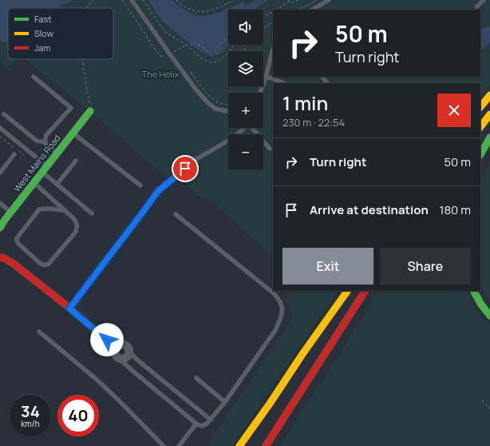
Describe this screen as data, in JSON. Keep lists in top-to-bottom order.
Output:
{
  "streets": {
    "main road": ["West Mains Road"]
  },
  "parks": ["The Helix"],
  "legend": ["Fast", "Slow", "Jam"],
  "page": {
    "map_buttons": ["+", "−"],
    "turn": ["50 m", "Turn right"],
    "heading": ["1 min", "230 m · 22:54"],
    "list": [
      {
        "name": "Turn right",
        "value": "50 m"
      },
      {
        "name": "Arrive at destination",
        "value": "180 m"
      }
    ],
    "buttons": ["Exit", "Share"],
    "speed": "34 km/h",
    "limit": "40"
  }
}
